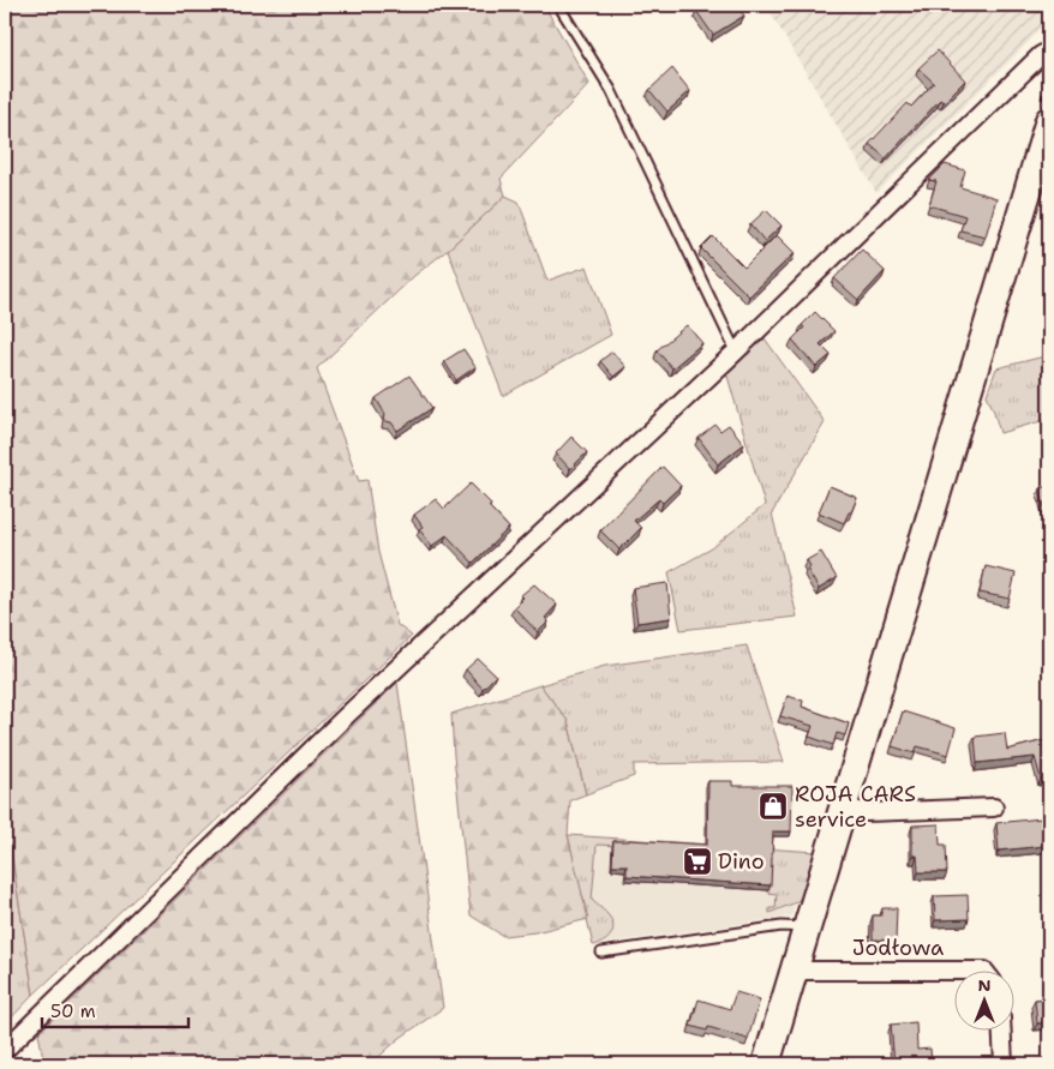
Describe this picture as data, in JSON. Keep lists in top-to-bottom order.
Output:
{
  "streets": {
    "street": ["Jodłowa"]
  },
  "places": {
    "shop": ["ROJA CARS service"],
    "supermarket": ["Dino"]
  },
  "scale_bar": "50 m",
  "north": "top"
}
